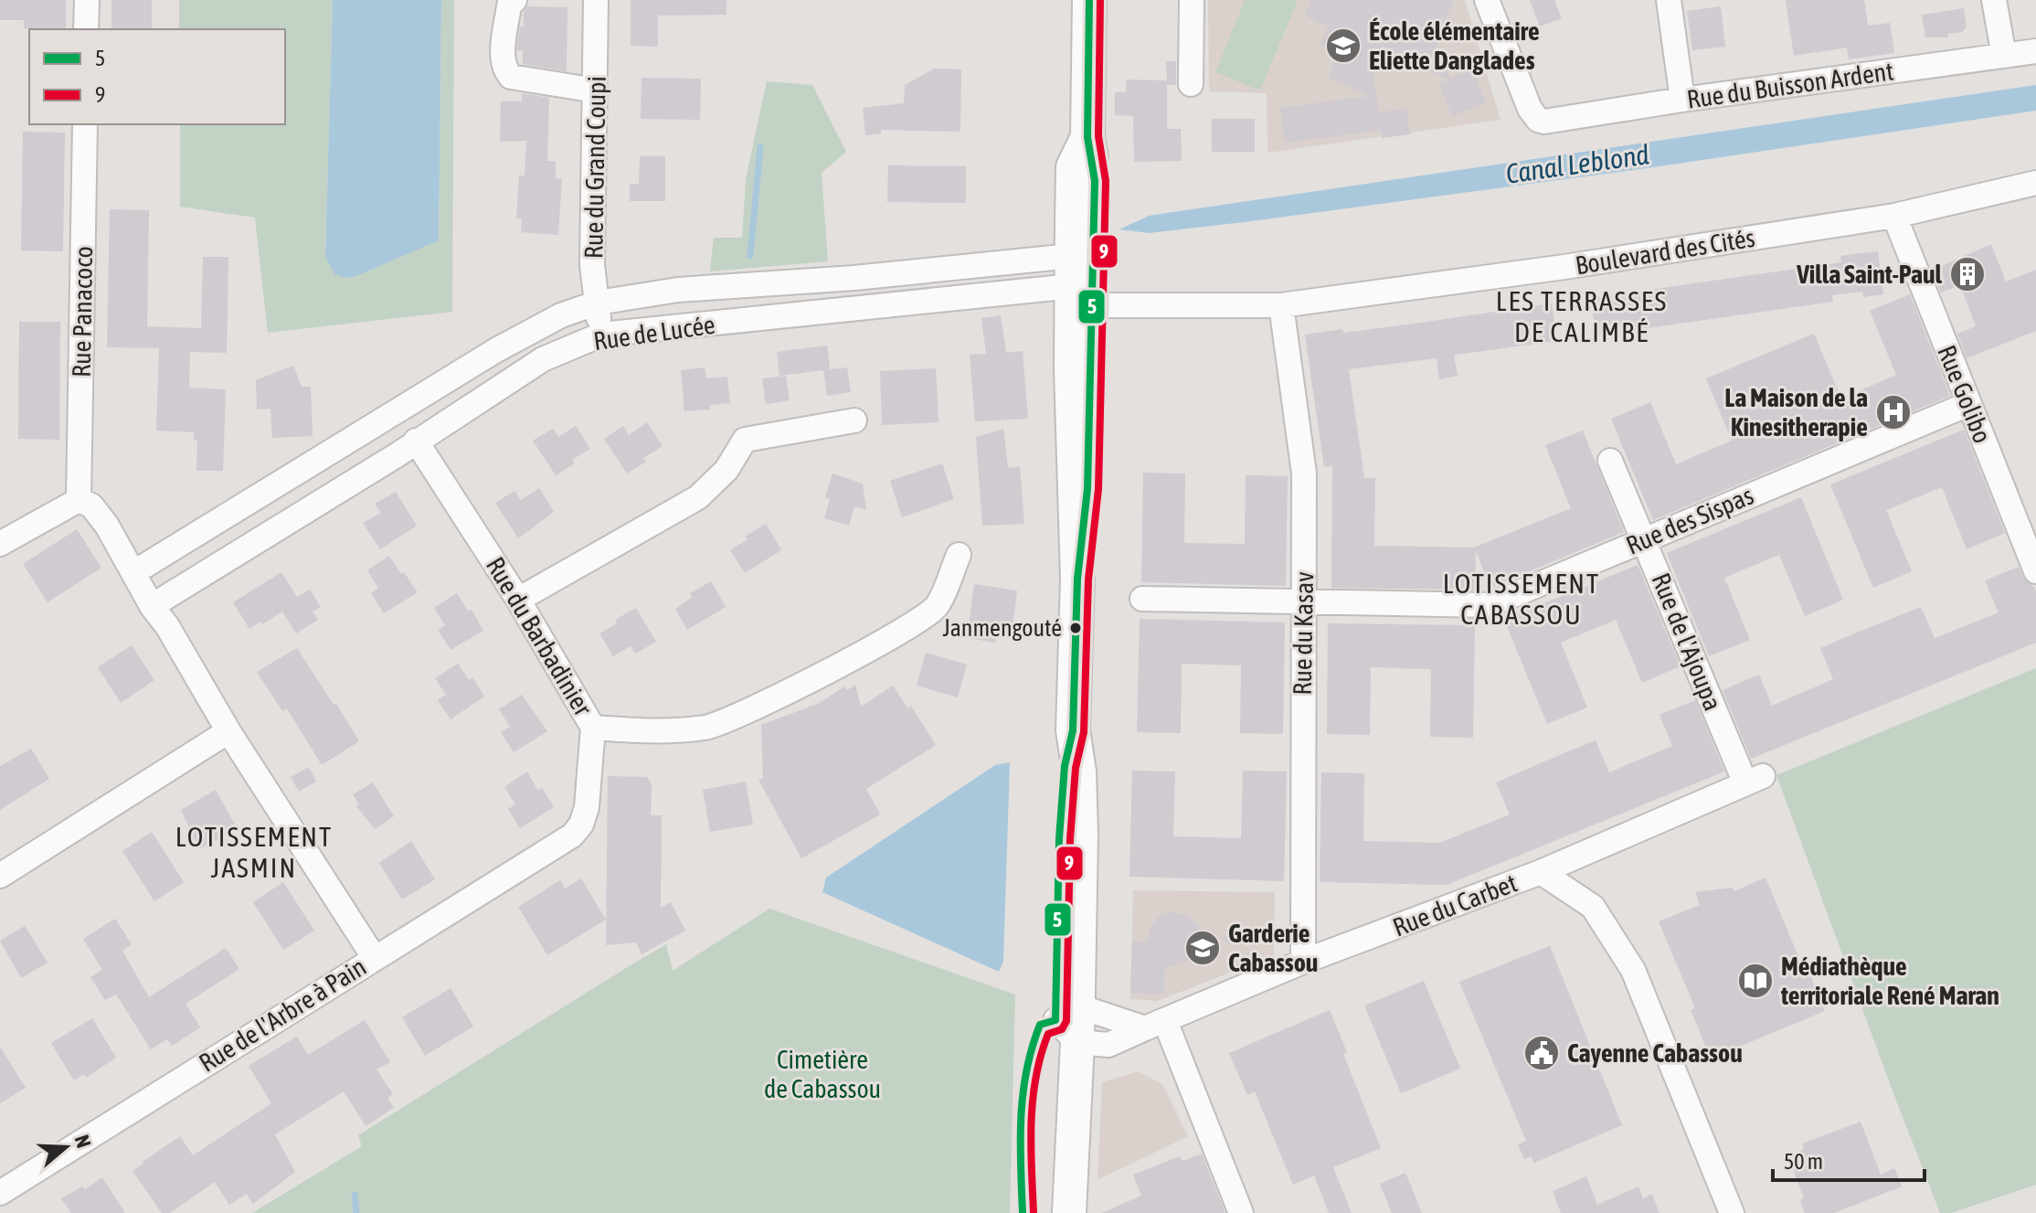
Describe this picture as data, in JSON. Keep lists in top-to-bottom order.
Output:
{
  "streets": {
    "street": [
      "Rue du Buisson Ardent",
      "Rue du Grand Coupi",
      "Boulevard des Cités",
      "Rue Panacoco",
      "Rue de Lucée",
      "Rue Golibo",
      "Rue des Sispas",
      "Rue du Kasav",
      "Rue du Barbadinier",
      "Rue de l'Ajoupa",
      "Rue du Carbet",
      "Rue de l'Arbre à Pain"
    ]
  },
  "crossings": [
    ["Rue du Grand Coupi", "Rue de Lucée"],
    ["Boulevard des Cités", "Rue de Lucée"],
    ["Boulevard des Cités", "Rue Golibo"],
    ["Boulevard des Cités", "Rue du Kasav"],
    ["Rue Panacoco", "Rue de l'Arbre à Pain"],
    ["Rue de Lucée", "Rue du Barbadinier"],
    ["Rue de Lucée", "Rue de l'Arbre à Pain"],
    ["Rue Golibo", "Rue des Sispas"],
    ["Rue des Sispas", "Rue du Kasav"],
    ["Rue des Sispas", "Rue de l'Ajoupa"],
    ["Rue du Kasav", "Rue du Carbet"],
    ["Rue du Barbadinier", "Rue de l'Arbre à Pain"],
    ["Rue de l'Ajoupa", "Rue du Carbet"]
  ],
  "districts": ["LES TERRASSES DE CALIMBÉ", "LOTISSEMENT CABASSOU", "LOTISSEMENT JASMIN"],
  "water": ["Canal Leblond"],
  "parks": ["Cimetière de Cabassou"],
  "places": {
    "school or university": ["École élémentaire Eliette Danglades", "Garderie Cabassou"],
    "building": ["Villa Saint-Paul"],
    "hospital": ["La Maison de la Kinesitherapie"],
    "other": ["Janmengouté"],
    "library": ["Médiathèque territoriale René Maran"],
    "public building": ["Cayenne Cabassou"]
  },
  "lines": ["transit line 5", "transit line 9"],
  "legend": ["5", "9"],
  "scale_bar": "50 m",
  "north": "right"
}
